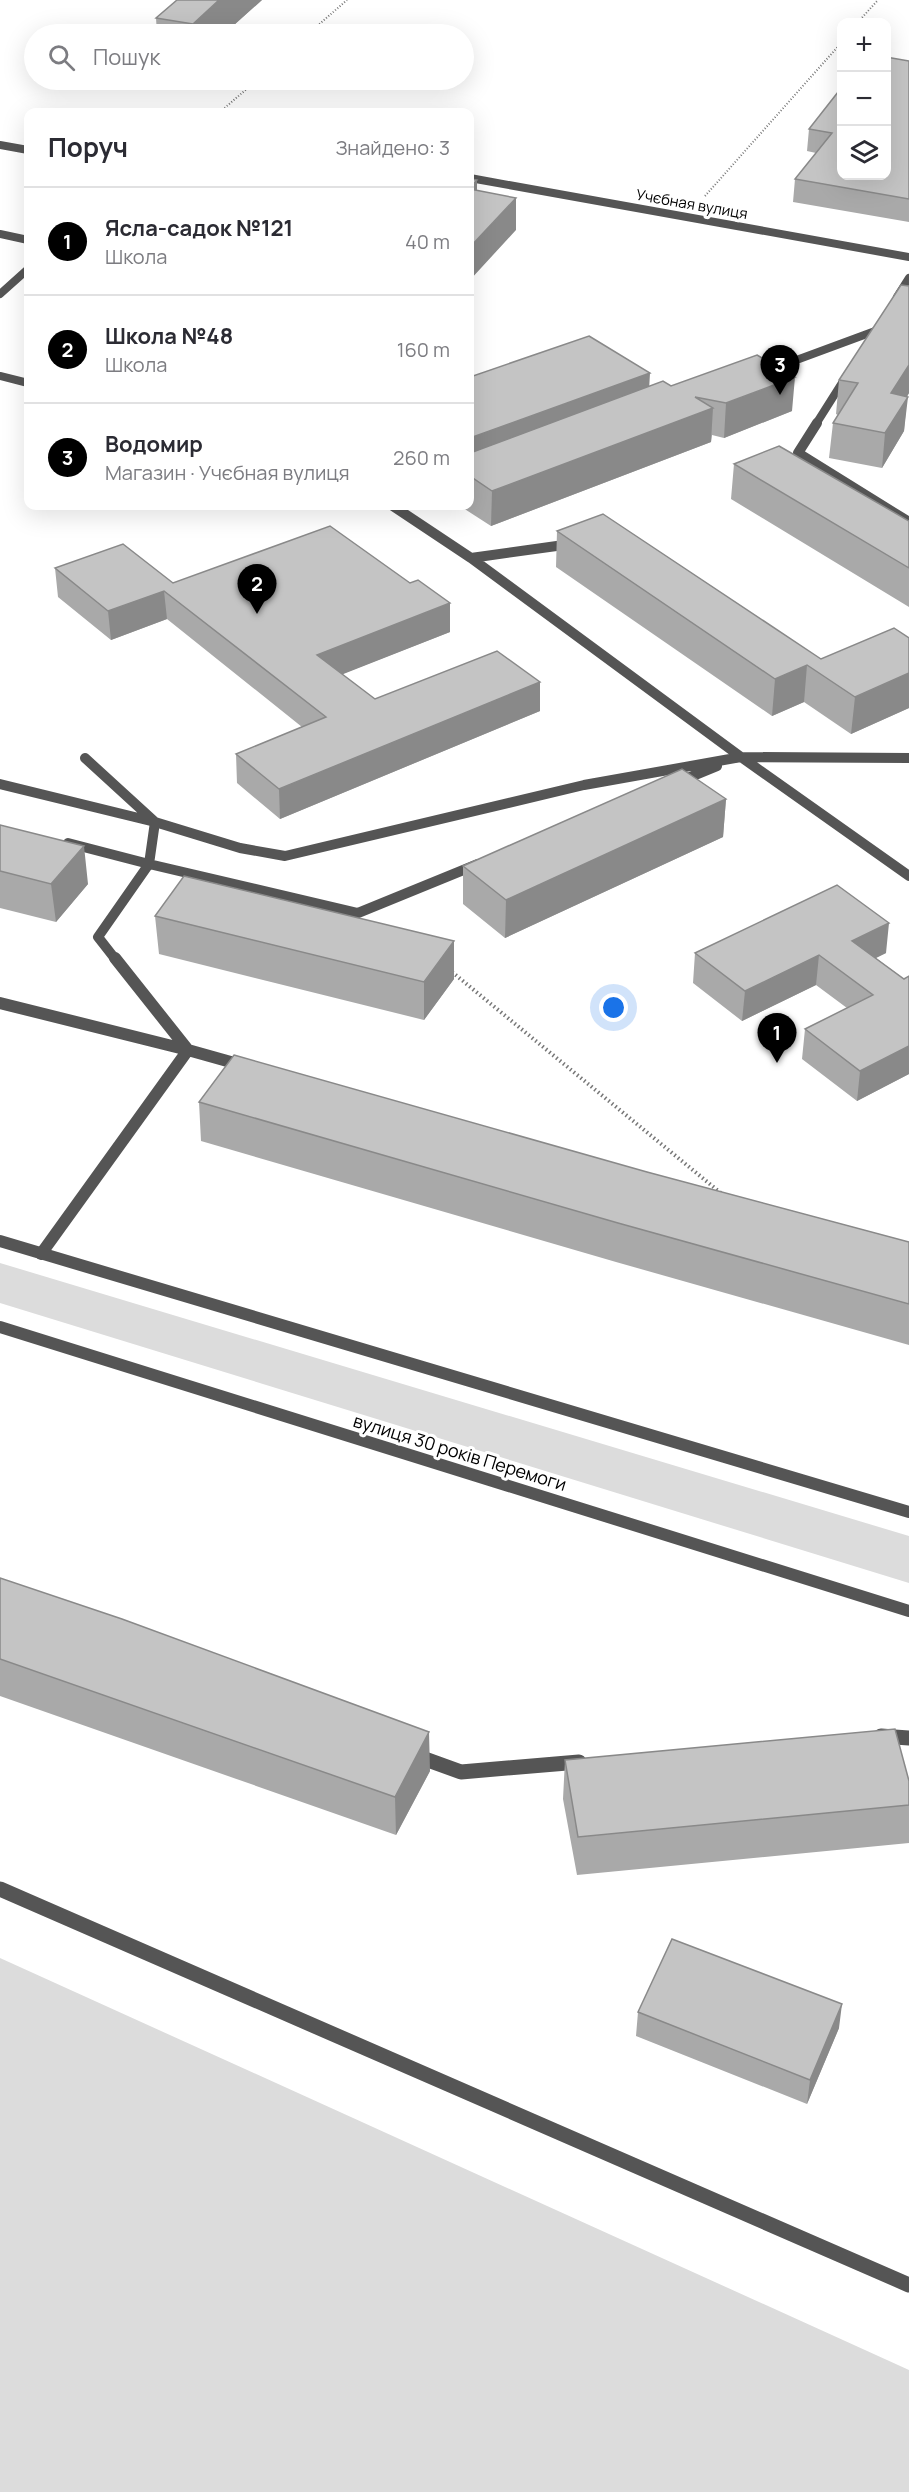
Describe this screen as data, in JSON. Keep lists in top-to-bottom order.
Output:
{
  "streets": {
    "street": ["Учєбная вулиця", "вулиця 30 років Перемоги"]
  },
  "page": {
    "map_buttons": ["+", "−"],
    "search": "Пошук",
    "heading": ["Поруч", "Знайдено: 3"],
    "list": [
      {
        "mark": "1",
        "name": "Ясла-садок №121",
        "note": "Школа",
        "value": "40 m"
      },
      {
        "mark": "2",
        "name": "Школа №48",
        "note": "Школа",
        "value": "160 m"
      },
      {
        "mark": "3",
        "name": "Водомир",
        "note": "Магазин · Учєбная вулиця",
        "value": "260 m"
      }
    ],
    "pins": ["3", "2", "1"]
  }
}
